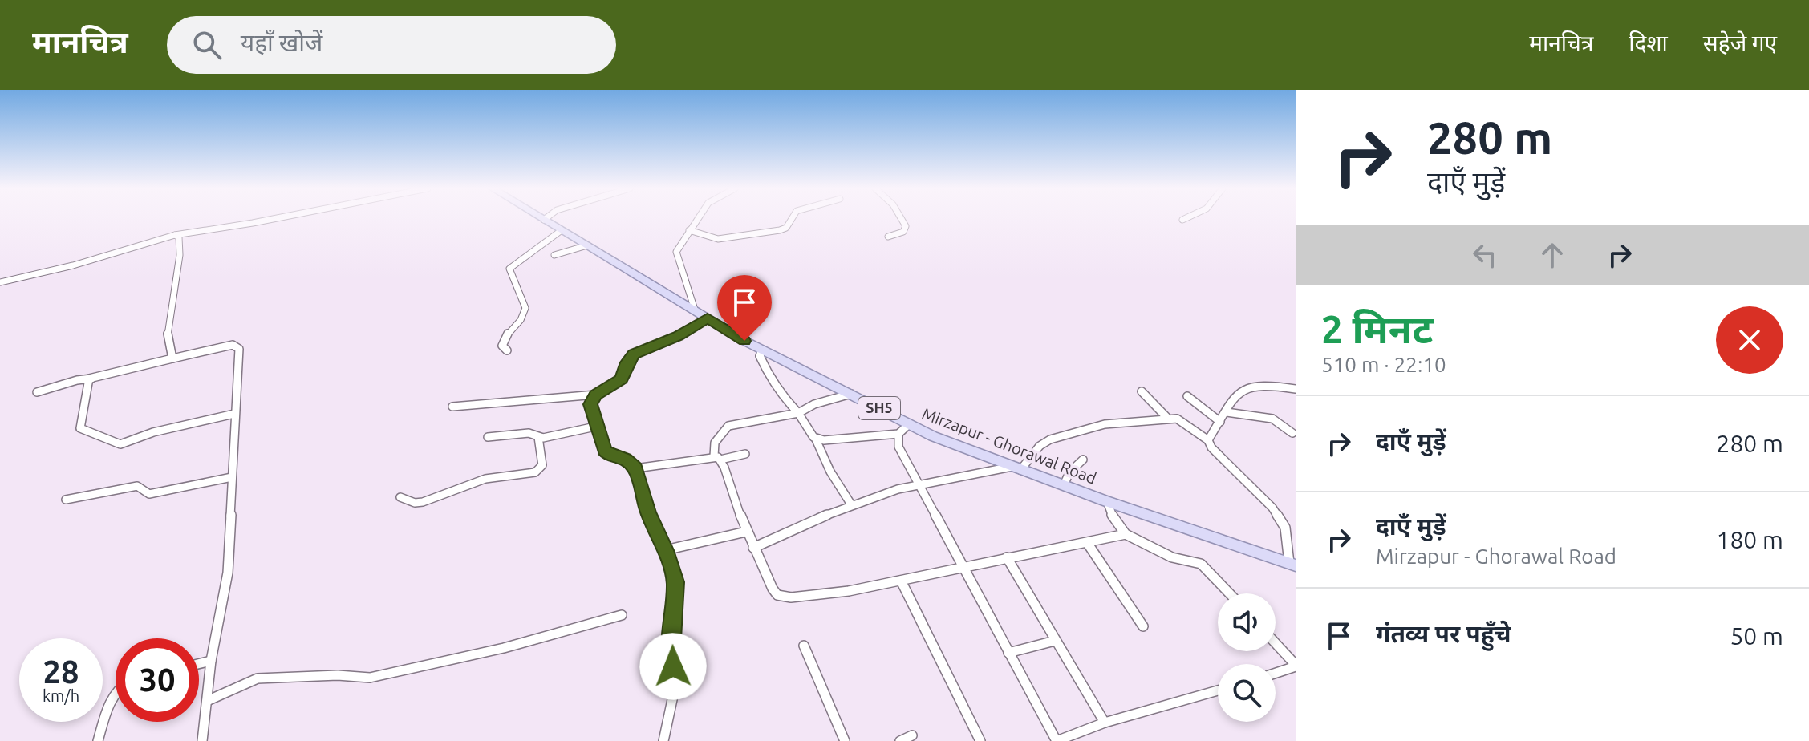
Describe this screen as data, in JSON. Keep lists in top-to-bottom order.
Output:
{
  "streets": {
    "main road": ["SH5", "Mirzapur - Ghorawal Road"]
  },
  "page": {
    "header": "मानचित्र",
    "search": "यहाँ खोजें",
    "nav": ["मानचित्र", "दिशा", "सहेजे गए"],
    "turn": ["280 m", "दाएँ मुड़ें"],
    "heading": ["2 मिनट", "510 m · 22:10"],
    "list": [
      {
        "name": "दाएँ मुड़ें",
        "value": "280 m"
      },
      {
        "name": "दाएँ मुड़ें",
        "note": "Mirzapur - Ghorawal Road",
        "value": "180 m"
      },
      {
        "name": "गंतव्य पर पहुँचे",
        "value": "50 m"
      }
    ],
    "speed": "28 km/h",
    "limit": "30"
  }
}
